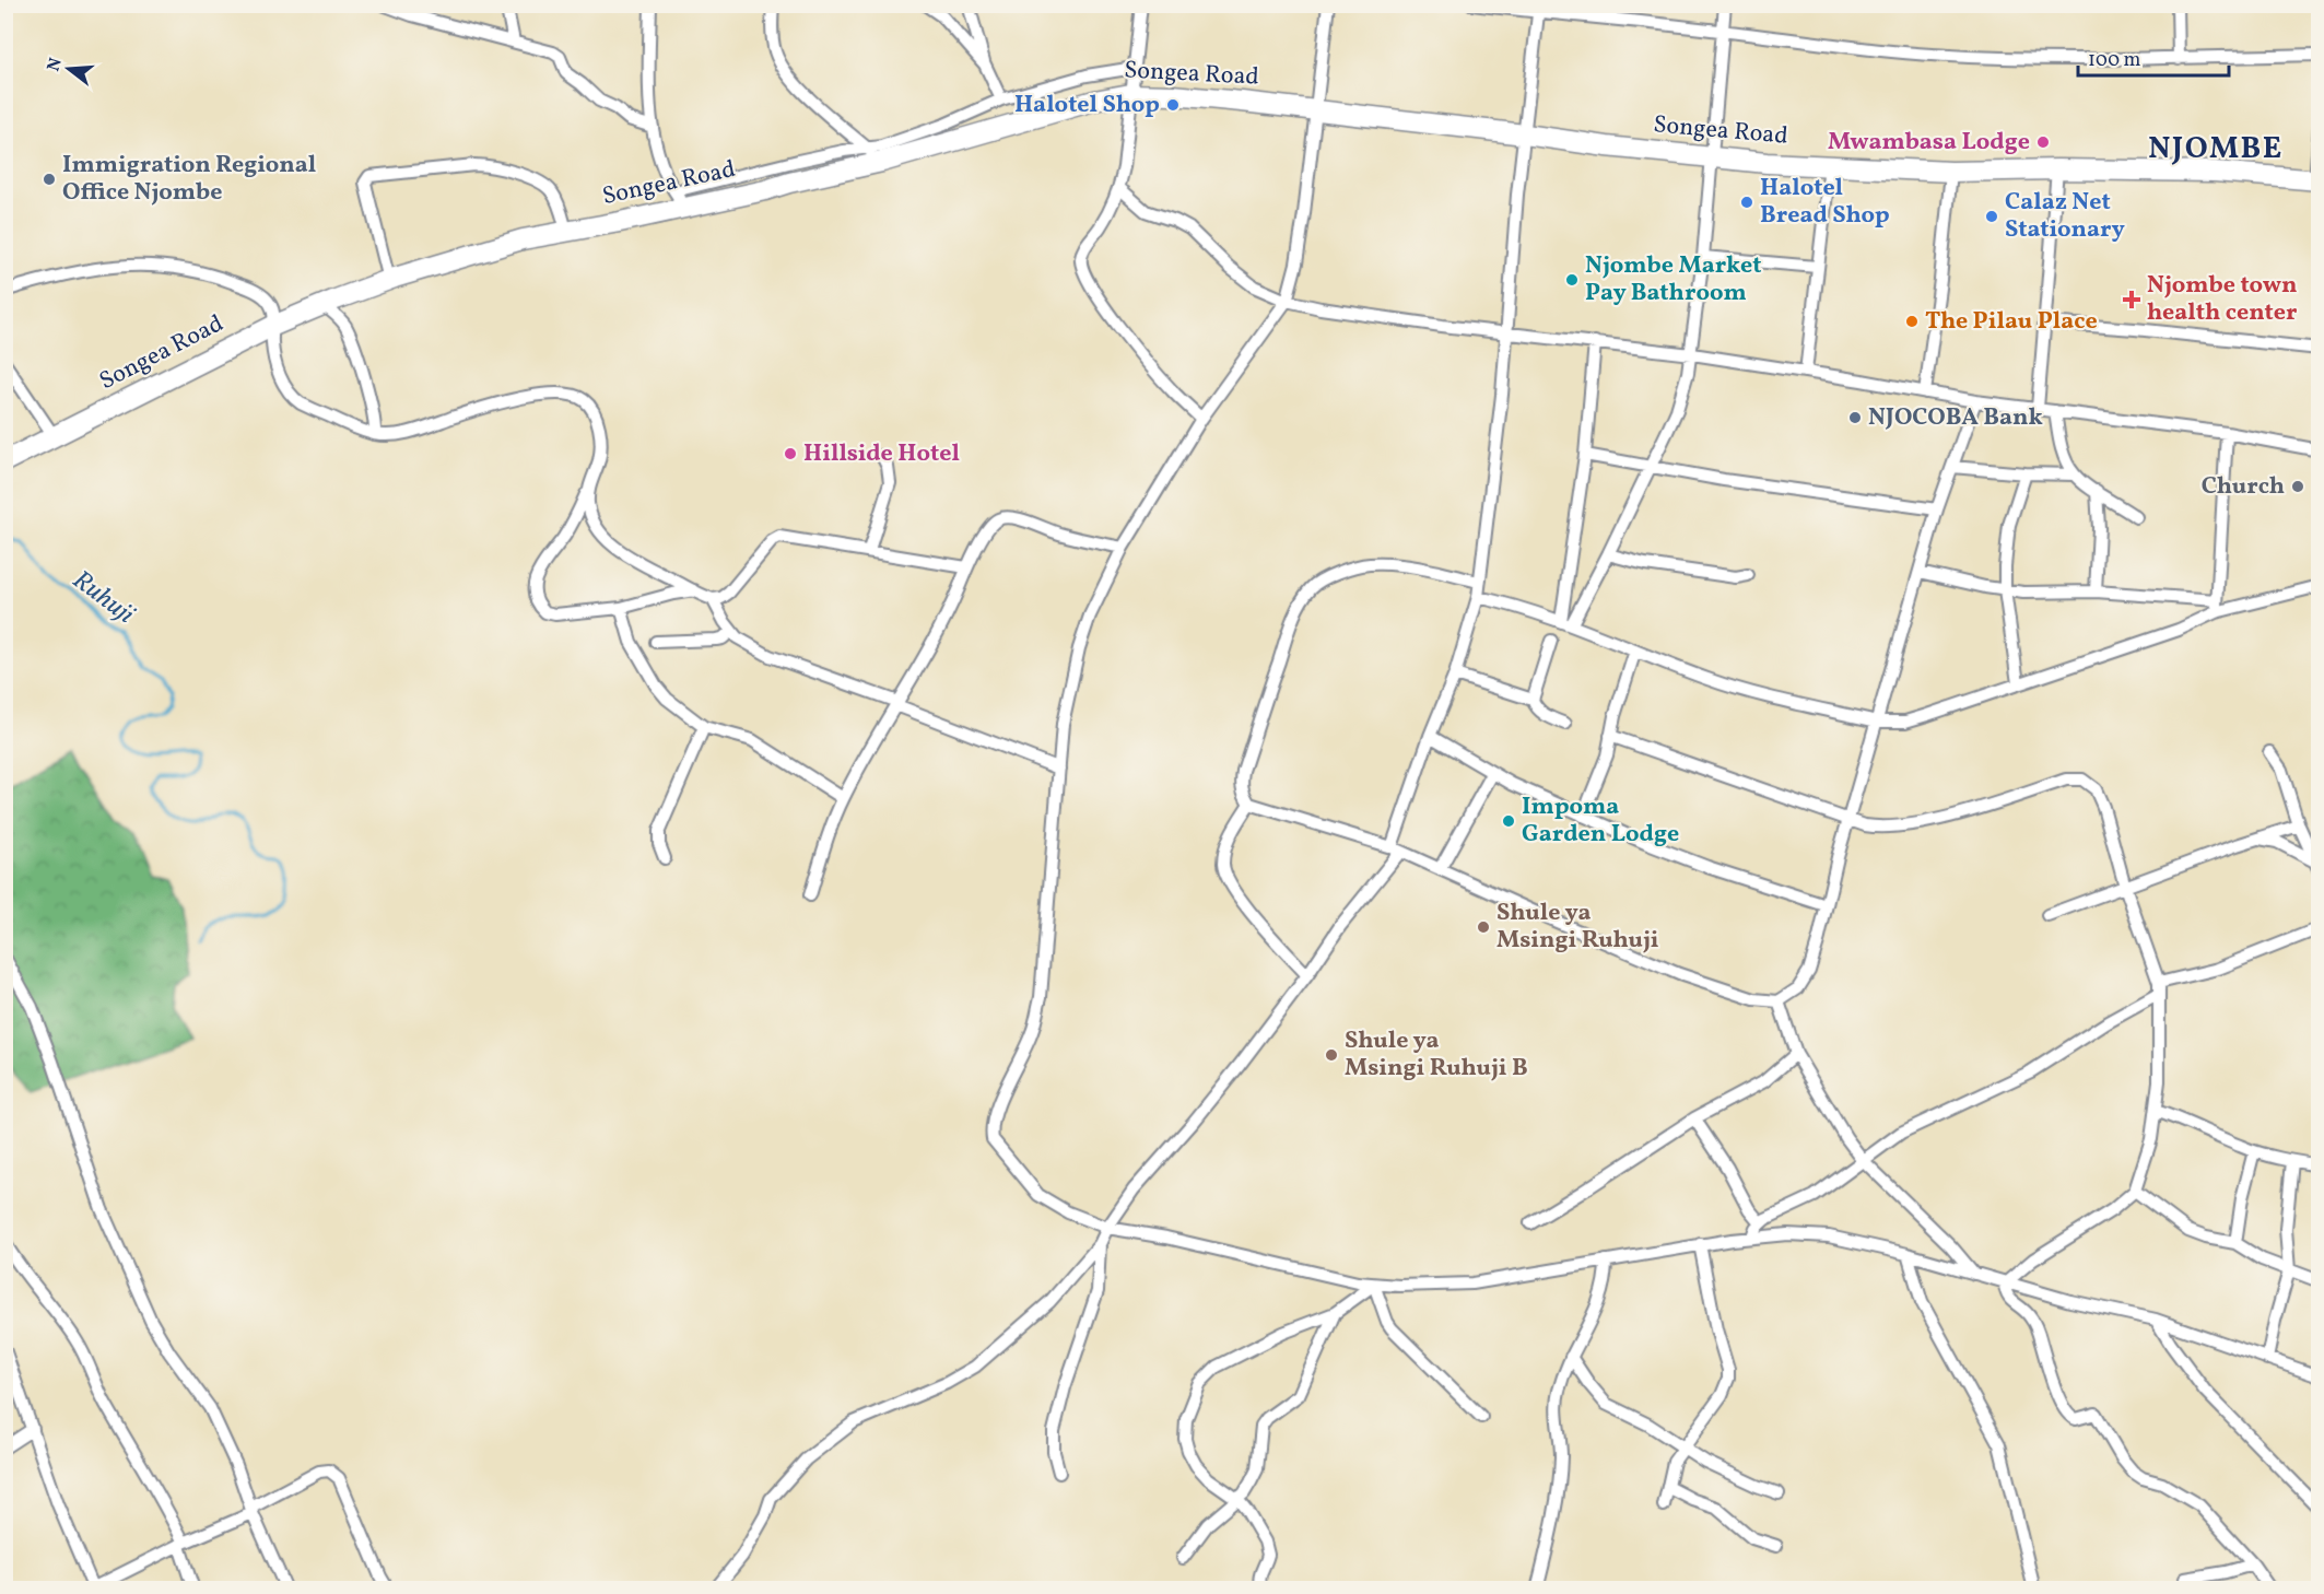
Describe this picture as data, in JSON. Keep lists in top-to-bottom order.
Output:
{
  "streets": {
    "highway": ["Songea Road"]
  },
  "districts": ["NJOMBE"],
  "water": ["Ruhuji"],
  "places": {
    "other": [
      "Halotel Shop",
      "Mwambasa Lodge",
      "Immigration Regional Office Njombe",
      "Halotel Bread Shop",
      "Calaz Net Stationary",
      "Njombe Market Pay Bathroom",
      "The Pilau Place",
      "NJOCOBA Bank",
      "Hillside Hotel",
      "Church",
      "Impoma Garden Lodge",
      "Shule ya Msingi Ruhuji",
      "Shule ya Msingi Ruhuji B"
    ],
    "health": ["Njombe town health center"]
  },
  "scale_bar": "100 m",
  "north": "left"
}
